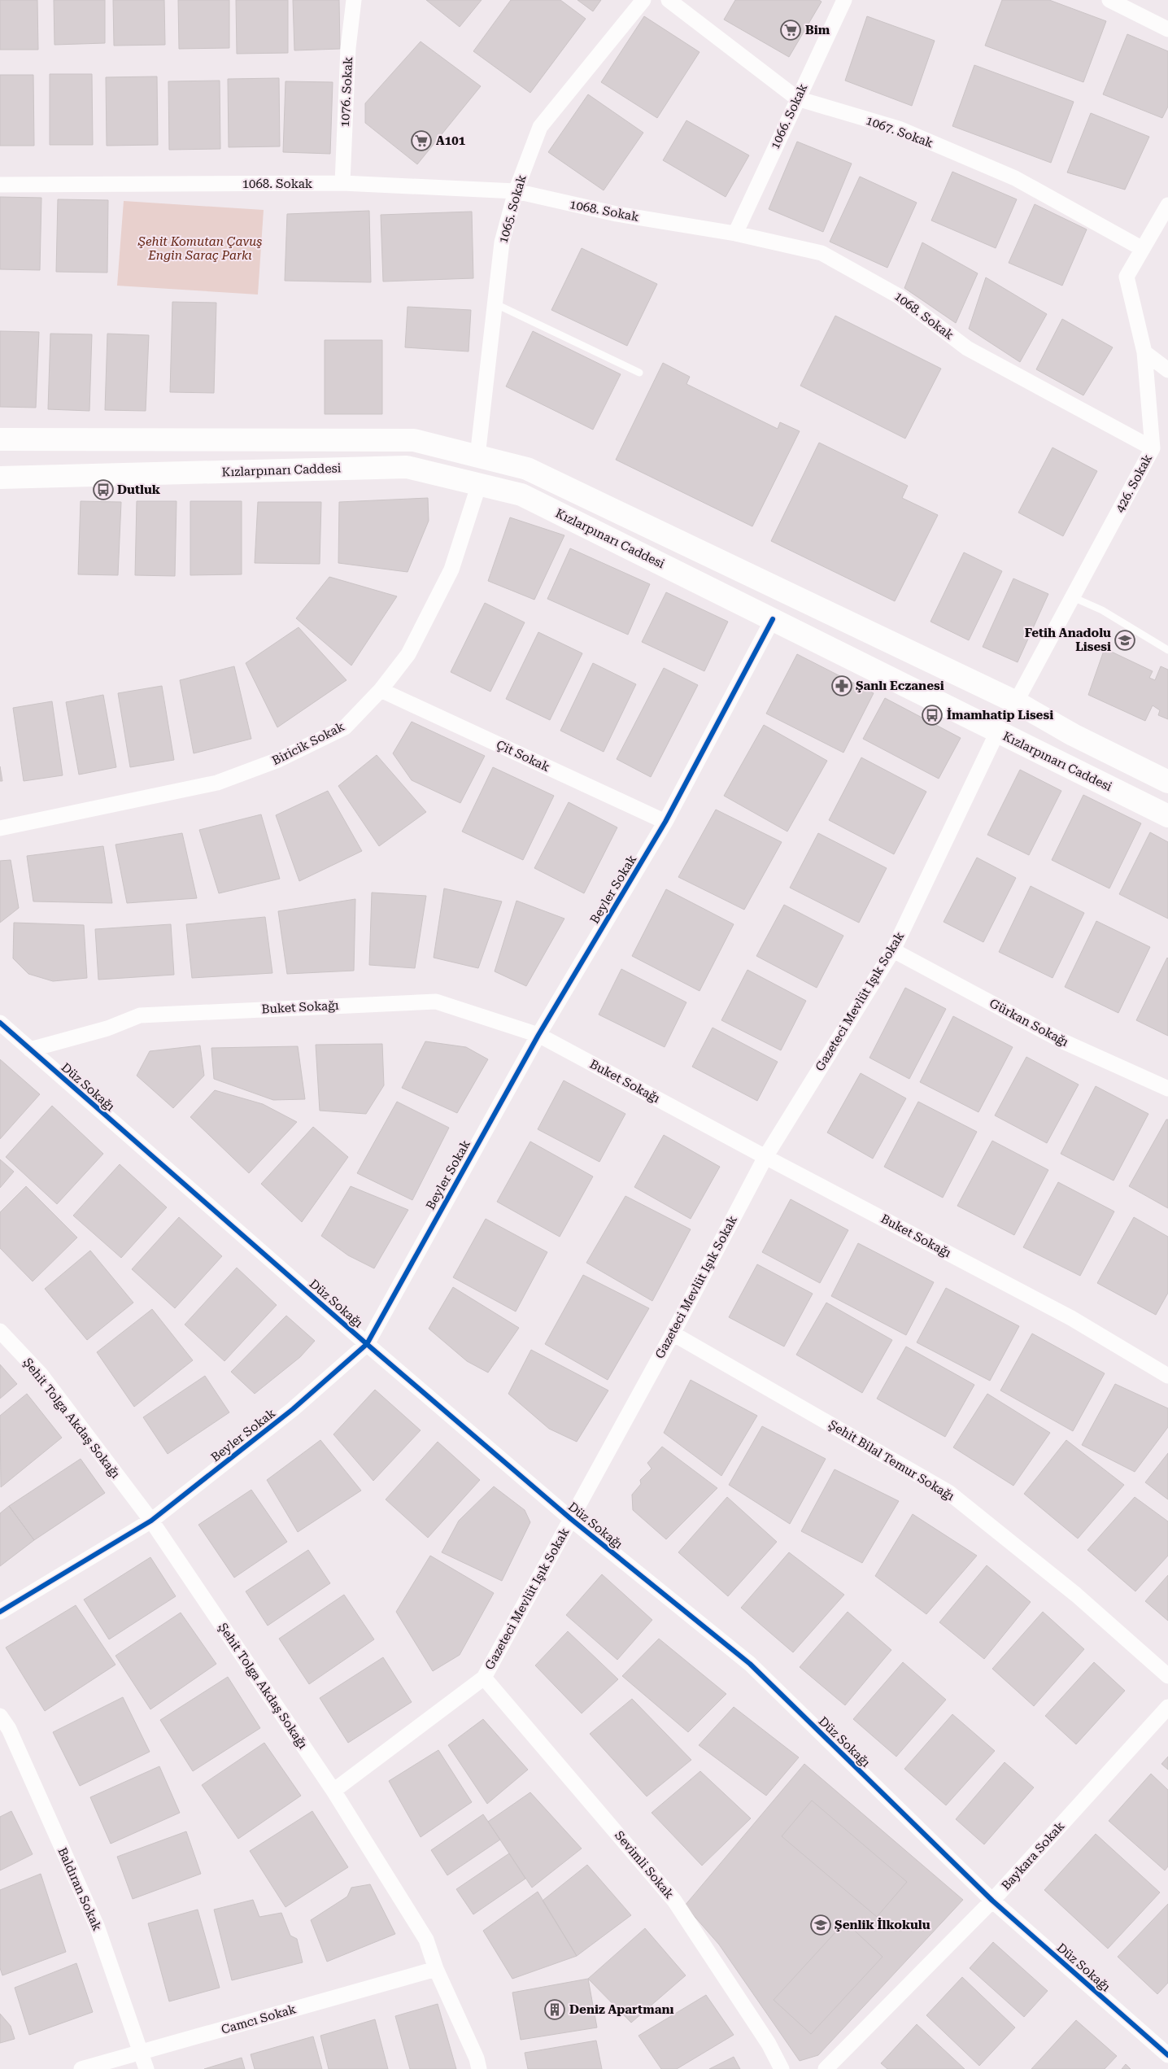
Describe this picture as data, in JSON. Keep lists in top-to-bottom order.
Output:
{
  "streets": {
    "main road": ["Kızlarpınarı Caddesi"],
    "street": [
      "1076. Sokak",
      "1066. Sokak",
      "1067. Sokak",
      "1068. Sokak",
      "1065. Sokak",
      "426. Sokak",
      "Biricik Sokak",
      "Çit Sokak",
      "Beyler Sokak",
      "Gazeteci Mevlüt Işık Sokak",
      "Buket Sokağı",
      "Gürkan Sokağı",
      "Düz Sokağı",
      "Şehit Tolga Akdaş Sokağı",
      "Şehit Bilal Temur Sokağı",
      "Baykara Sokak",
      "Sevimli Sokak",
      "Baldıran Sokak",
      "Camcı Sokak"
    ]
  },
  "crossings": [
    ["1076. Sokak", "1068. Sokak"],
    ["1066. Sokak", "1067. Sokak"],
    ["1066. Sokak", "1068. Sokak"],
    ["1067. Sokak", "426. Sokak"],
    ["1068. Sokak", "1065. Sokak"],
    ["1068. Sokak", "426. Sokak"],
    ["Kızlarpınarı Caddesi", "Biricik Sokak"],
    ["Kızlarpınarı Caddesi", "Beyler Sokak"],
    ["Kızlarpınarı Caddesi", "Gazeteci Mevlüt Işık Sokak"],
    ["Biricik Sokak", "Çit Sokak"],
    ["Çit Sokak", "Beyler Sokak"],
    ["Beyler Sokak", "Buket Sokağı"],
    ["Beyler Sokak", "Düz Sokağı"],
    ["Beyler Sokak", "Şehit Tolga Akdaş Sokağı"],
    ["Gazeteci Mevlüt Işık Sokak", "Buket Sokağı"],
    ["Gazeteci Mevlüt Işık Sokak", "Gürkan Sokağı"],
    ["Gazeteci Mevlüt Işık Sokak", "Düz Sokağı"],
    ["Gazeteci Mevlüt Işık Sokak", "Şehit Tolga Akdaş Sokağı"],
    ["Gazeteci Mevlüt Işık Sokak", "Şehit Bilal Temur Sokağı"],
    ["Gazeteci Mevlüt Işık Sokak", "Sevimli Sokak"],
    ["Buket Sokağı", "Düz Sokağı"],
    ["Düz Sokağı", "Baykara Sokak"],
    ["Şehit Tolga Akdaş Sokağı", "Camcı Sokak"],
    ["Baldıran Sokak", "Camcı Sokak"]
  ],
  "parks": ["Şehit Komutan Çavuş Engin Saraç Parkı"],
  "places": {
    "supermarket": ["Bim", "A101"],
    "bus stop": ["Dutluk", "İmamhatip Lisesi"],
    "school or university": ["Fetih Anadolu Lisesi", "Şenlik İlkokulu"],
    "pharmacy": ["Şanlı Eczanesi"],
    "building": ["Deniz Apartmanı"]
  }
}
